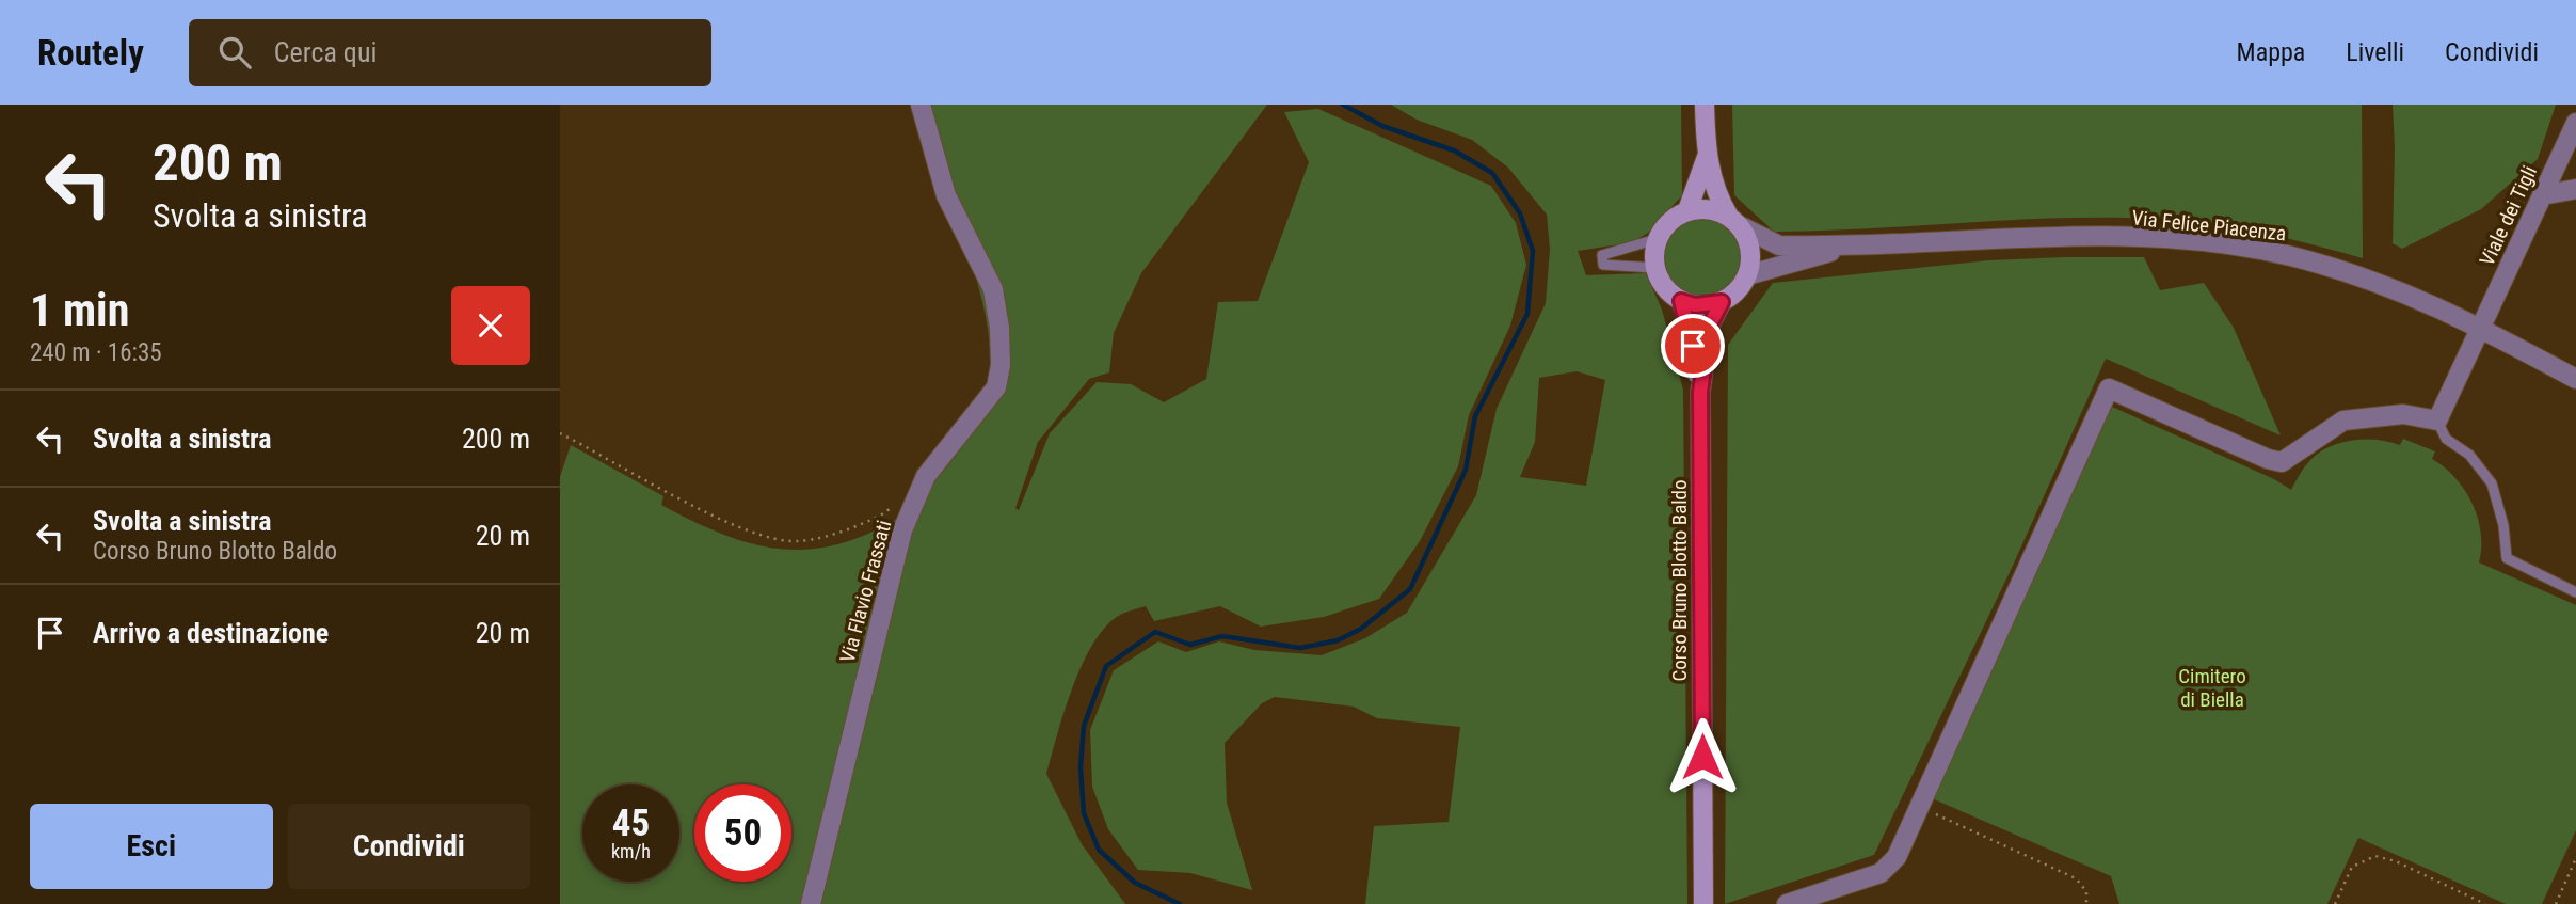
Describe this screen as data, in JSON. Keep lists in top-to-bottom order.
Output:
{
  "streets": {
    "main road": ["Corso Bruno Blotto Baldo"],
    "street": ["Viale dei Tigli", "Via Felice Piacenza", "Via Flavio Frassati"]
  },
  "crossings": [
    ["Viale dei Tigli", "Via Felice Piacenza"],
    ["Via Felice Piacenza", "Corso Bruno Blotto Baldo"]
  ],
  "parks": ["Cimitero di Biella"],
  "page": {
    "header": "Routely",
    "search": "Cerca qui",
    "nav": ["Mappa", "Livelli", "Condividi"],
    "turn": ["200 m", "Svolta a sinistra"],
    "heading": ["1 min", "240 m · 16:35"],
    "list": [
      {
        "name": "Svolta a sinistra",
        "value": "200 m"
      },
      {
        "name": "Svolta a sinistra",
        "note": "Corso Bruno Blotto Baldo",
        "value": "20 m"
      },
      {
        "name": "Arrivo a destinazione",
        "value": "20 m"
      }
    ],
    "speed": "45 km/h",
    "limit": "50",
    "buttons": ["Esci", "Condividi"]
  }
}
